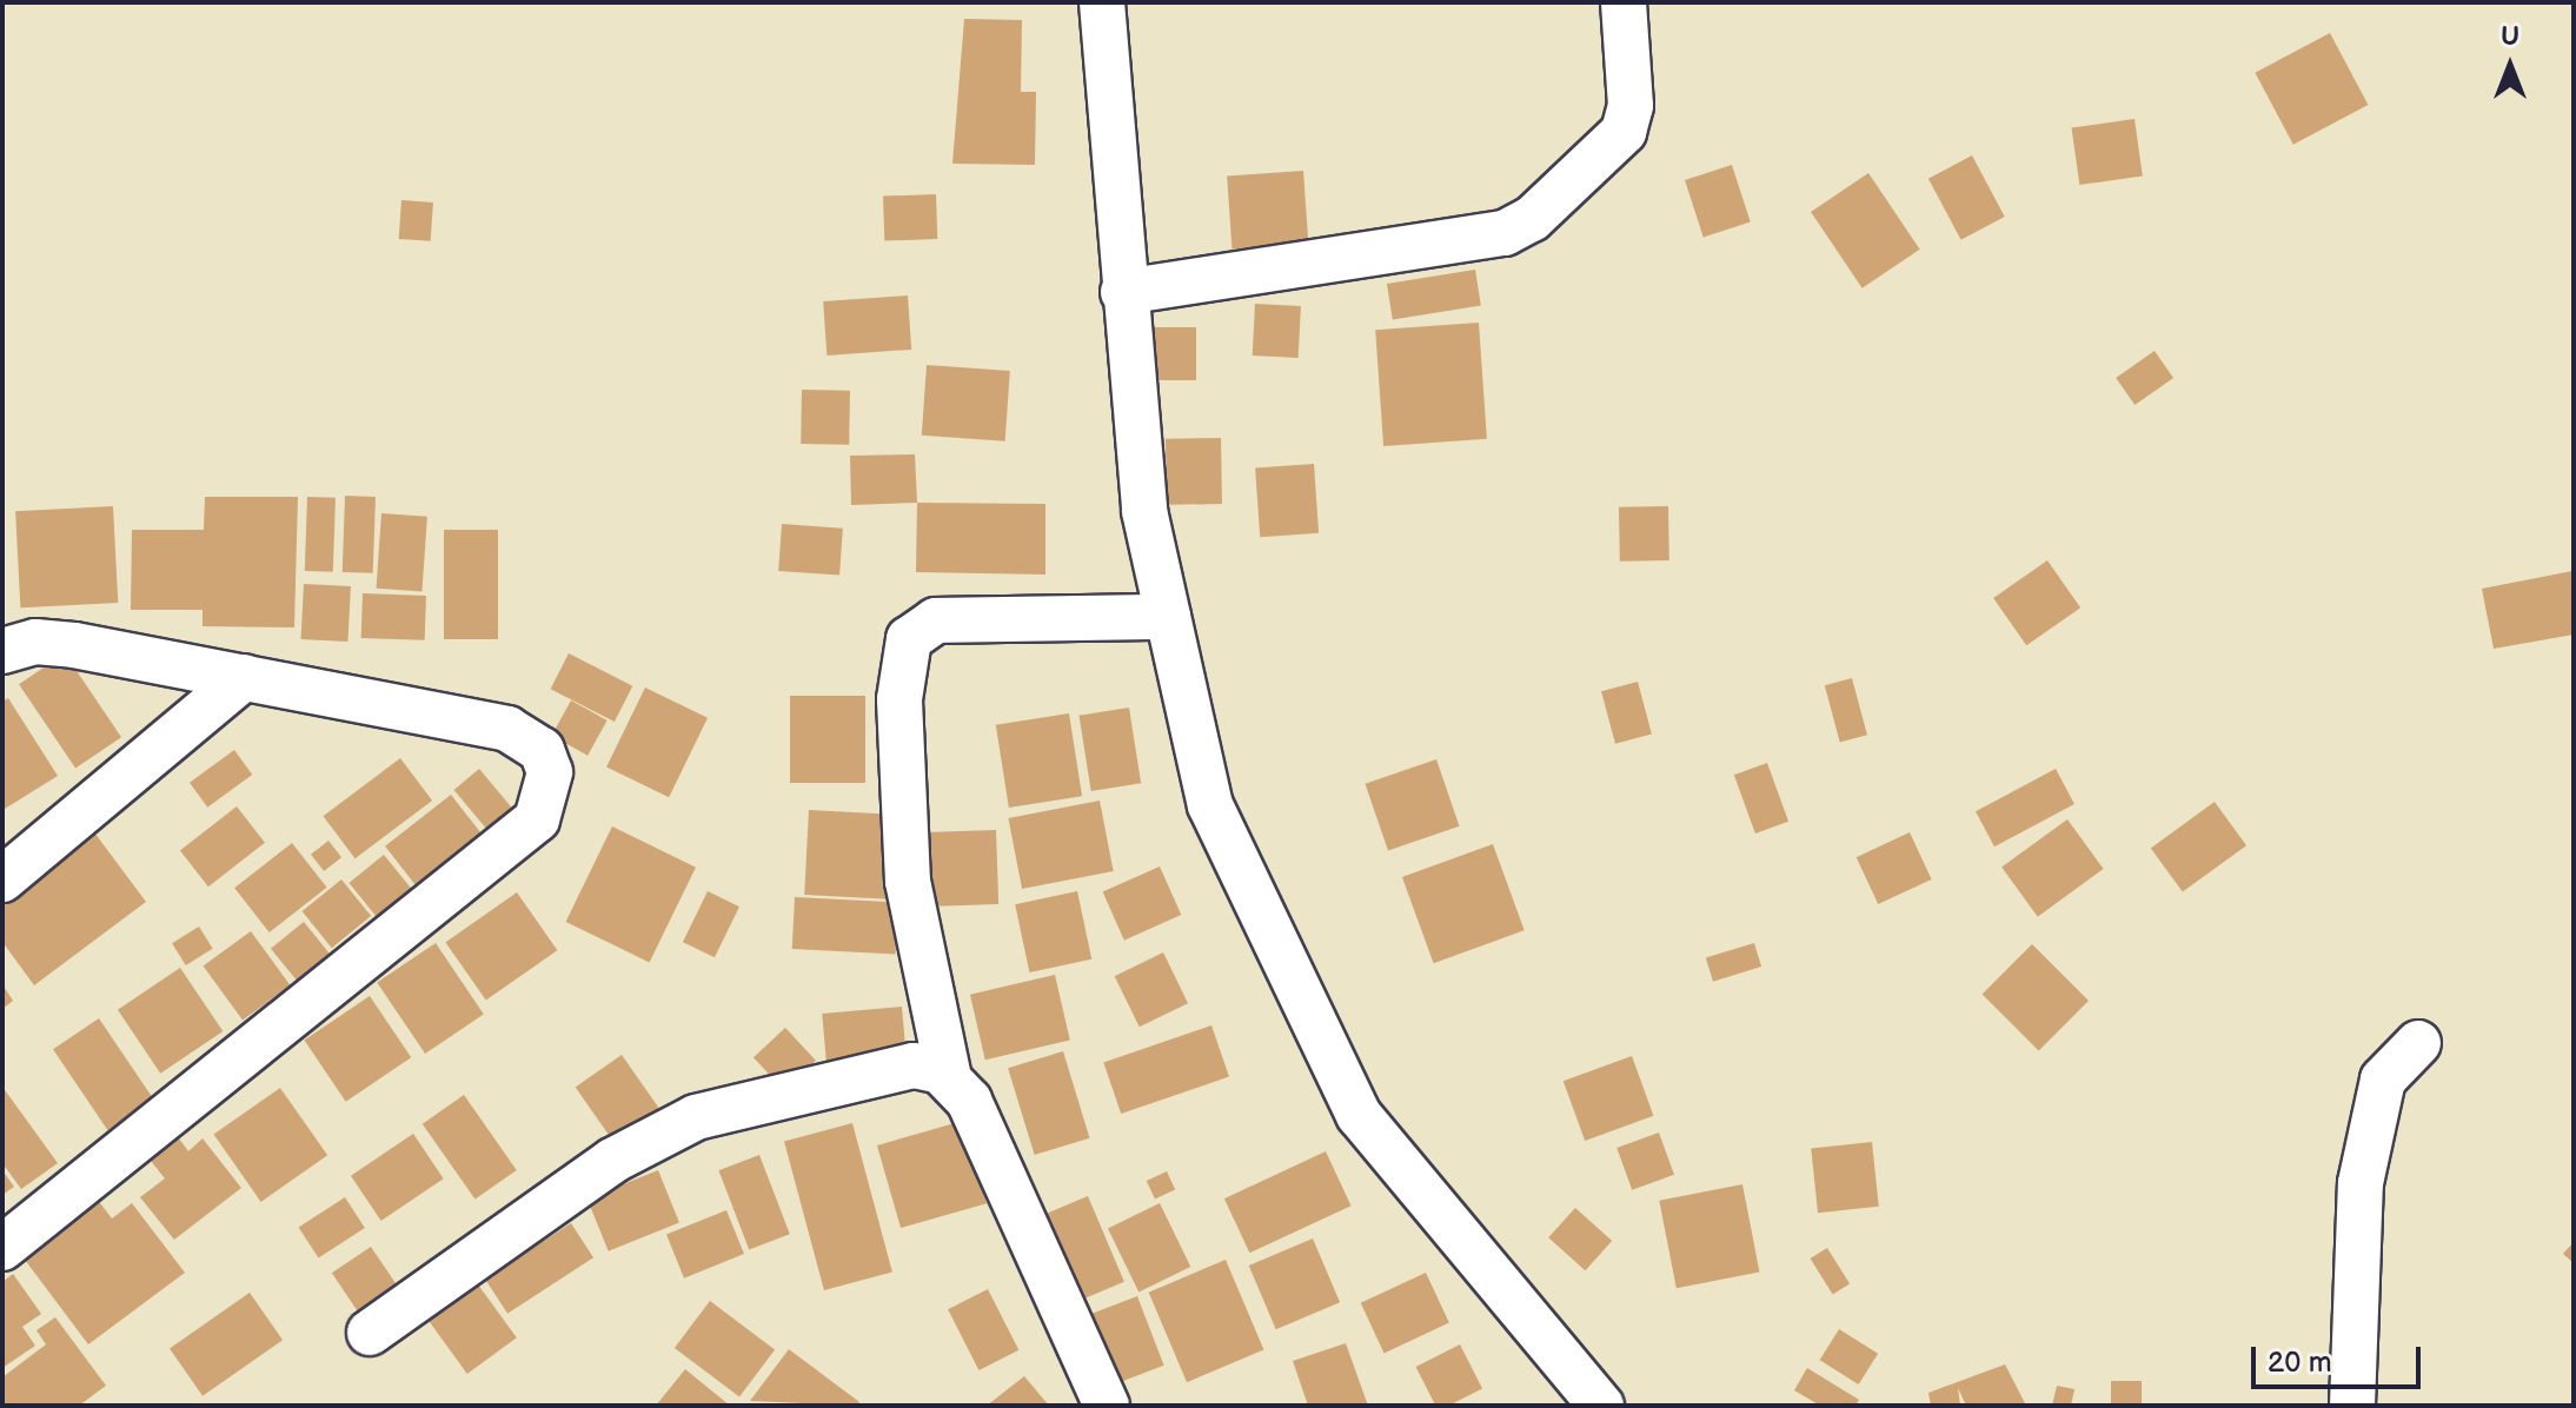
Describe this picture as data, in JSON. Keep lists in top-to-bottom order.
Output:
{
  "scale_bar": "20 m",
  "north": "top"
}
